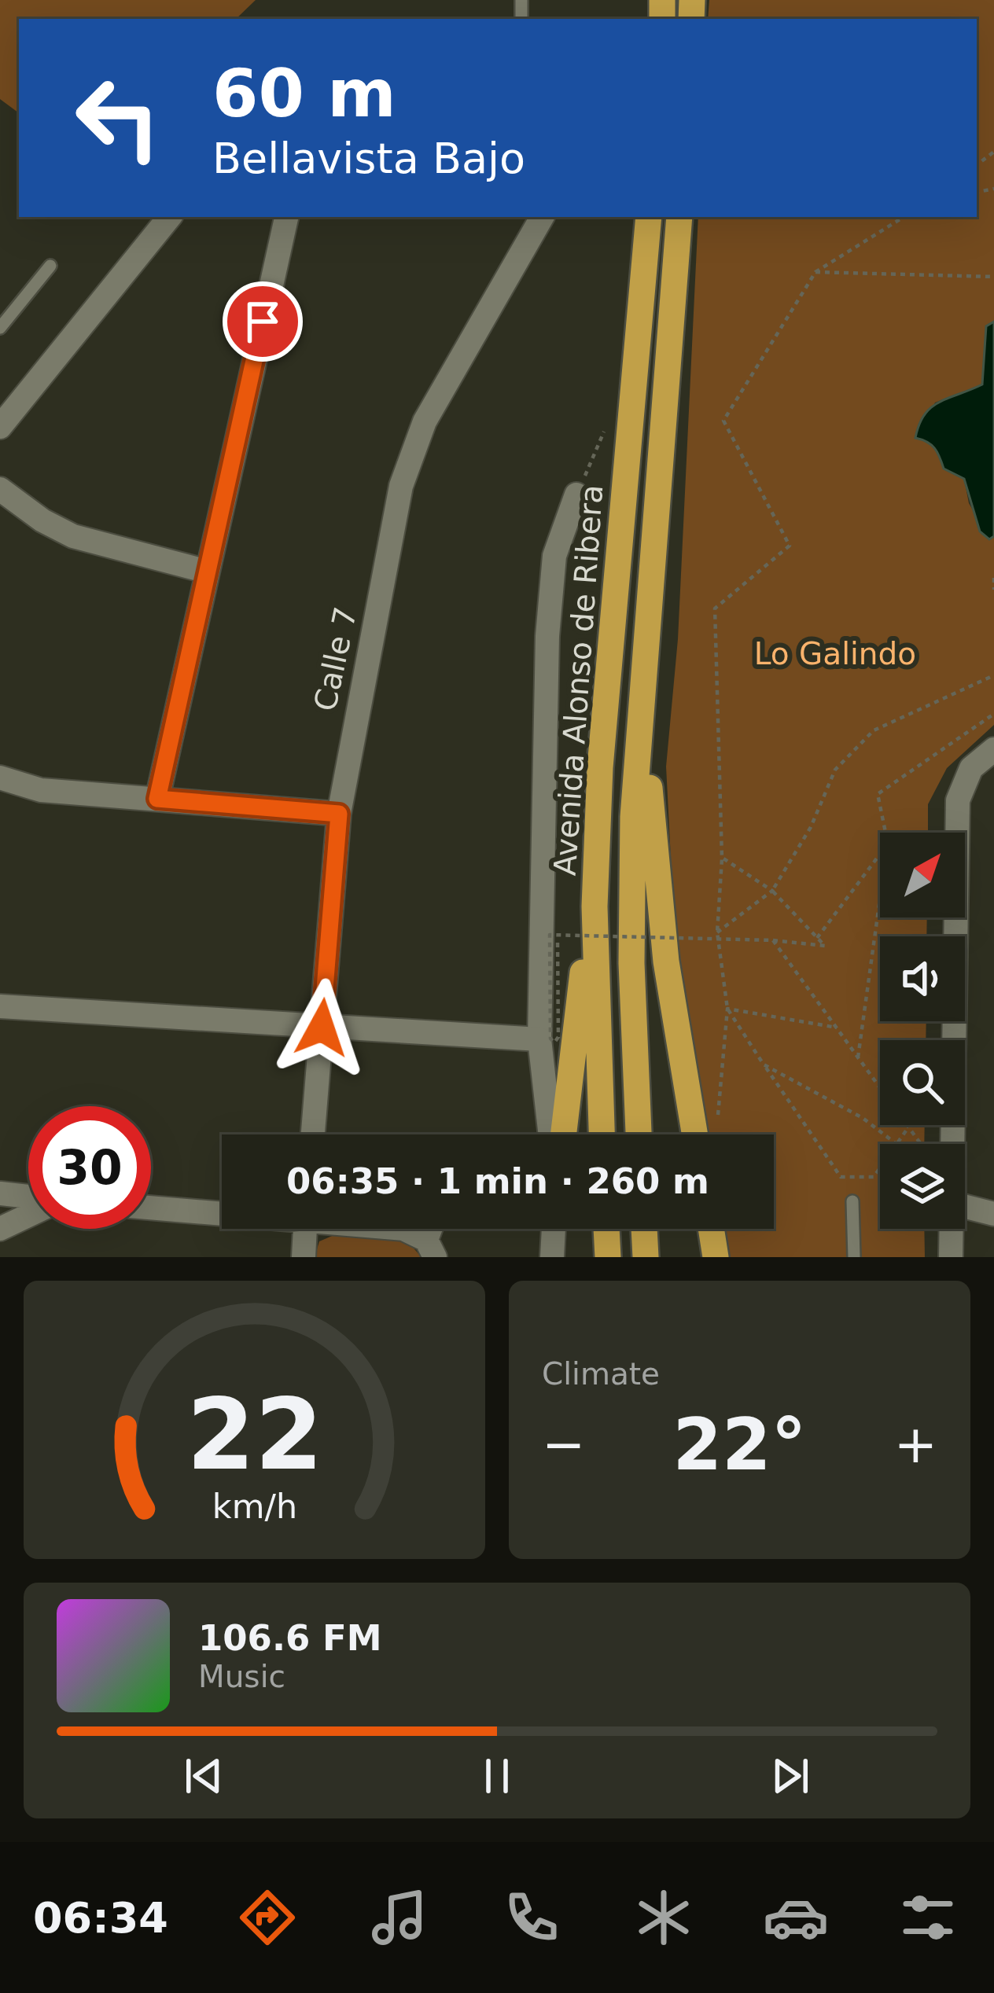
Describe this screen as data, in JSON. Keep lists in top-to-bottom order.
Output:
{
  "streets": {
    "highway": ["Avenida Alonso de Ribera"],
    "street": ["Calle 7"]
  },
  "parks": ["Lo Galindo"],
  "north": "top right",
  "page": {
    "turn": ["60 m", "Bellavista Bajo"],
    "limit": "30",
    "trip": "06:35 · 1 min · 260 m",
    "tile": "Climate",
    "heat": ["−", "22°", "+"],
    "song": ["106.6 FM", "Music"],
    "tabs": "06:34",
    "gauge": ["22", "km/h"]
  }
}
